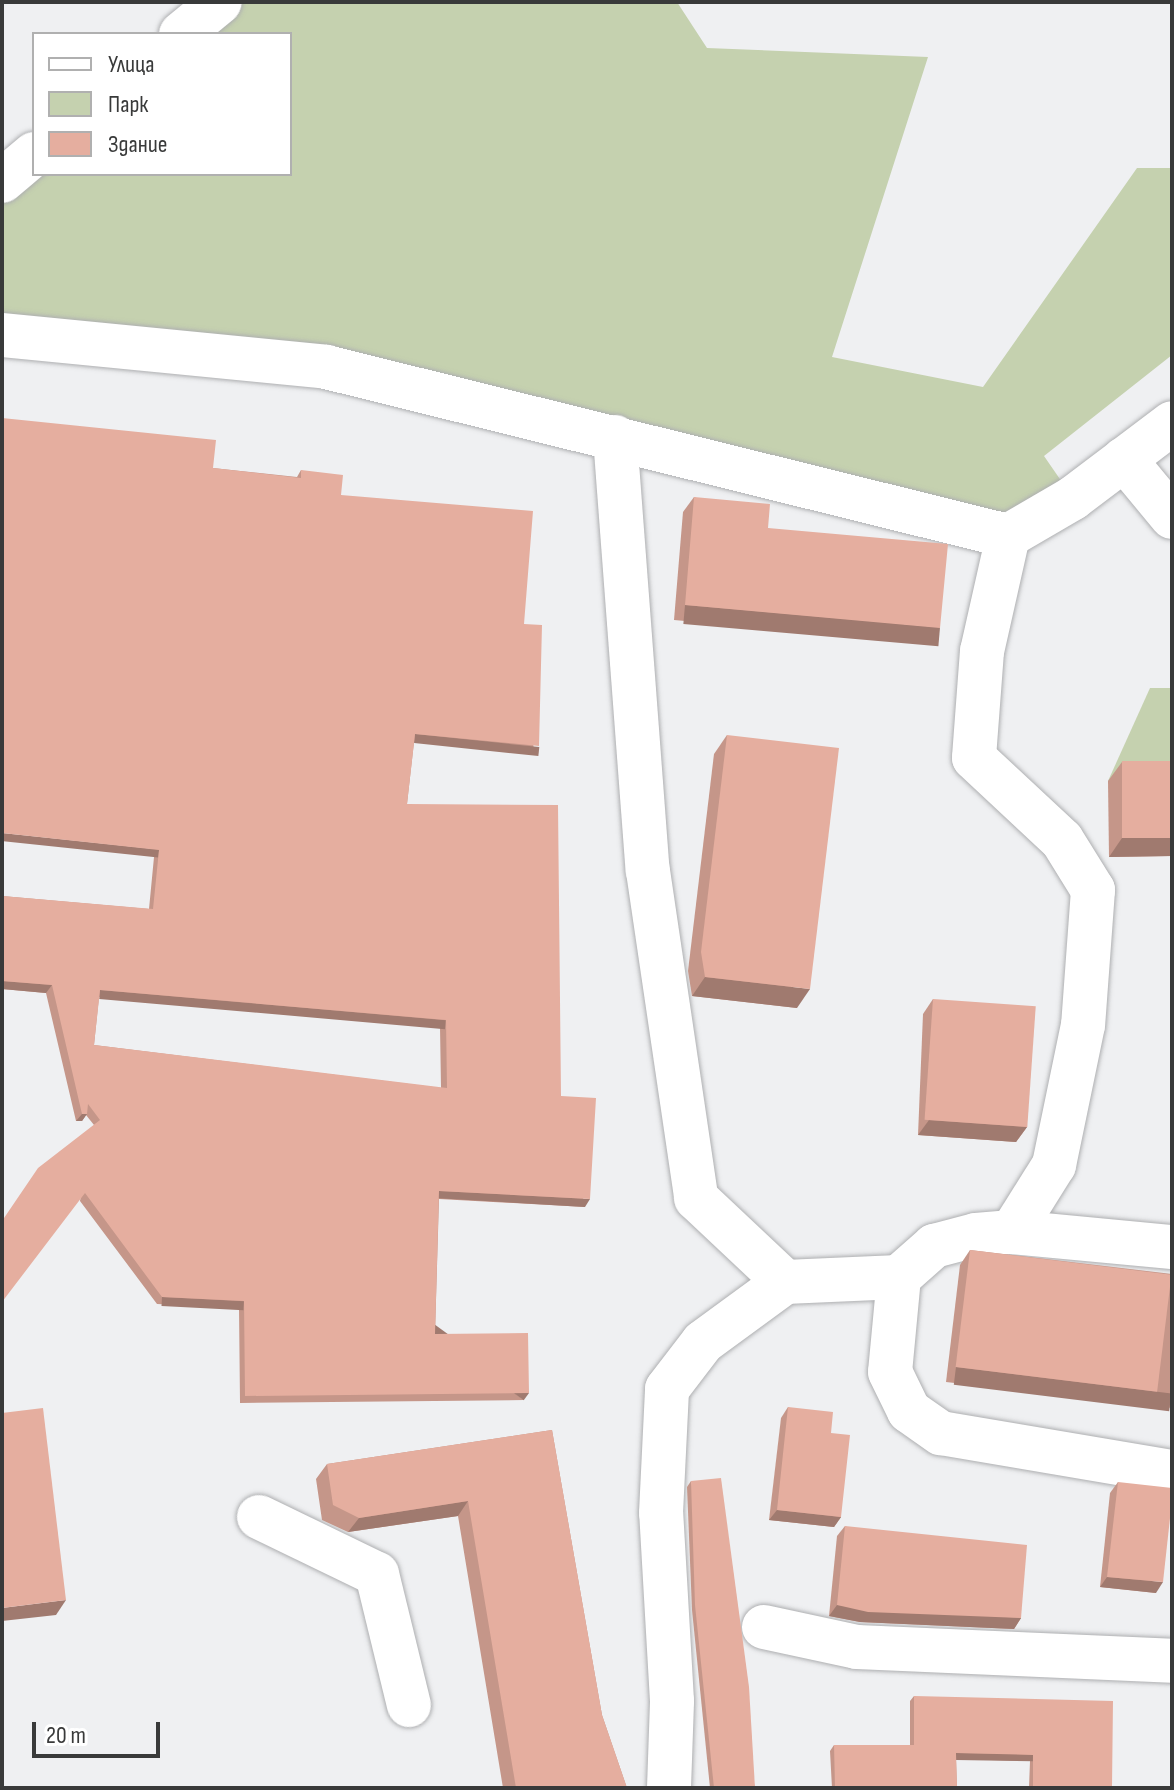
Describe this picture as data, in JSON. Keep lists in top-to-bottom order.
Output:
{
  "legend": ["Улица", "Парк", "Здание"],
  "scale_bar": "20 m"
}
